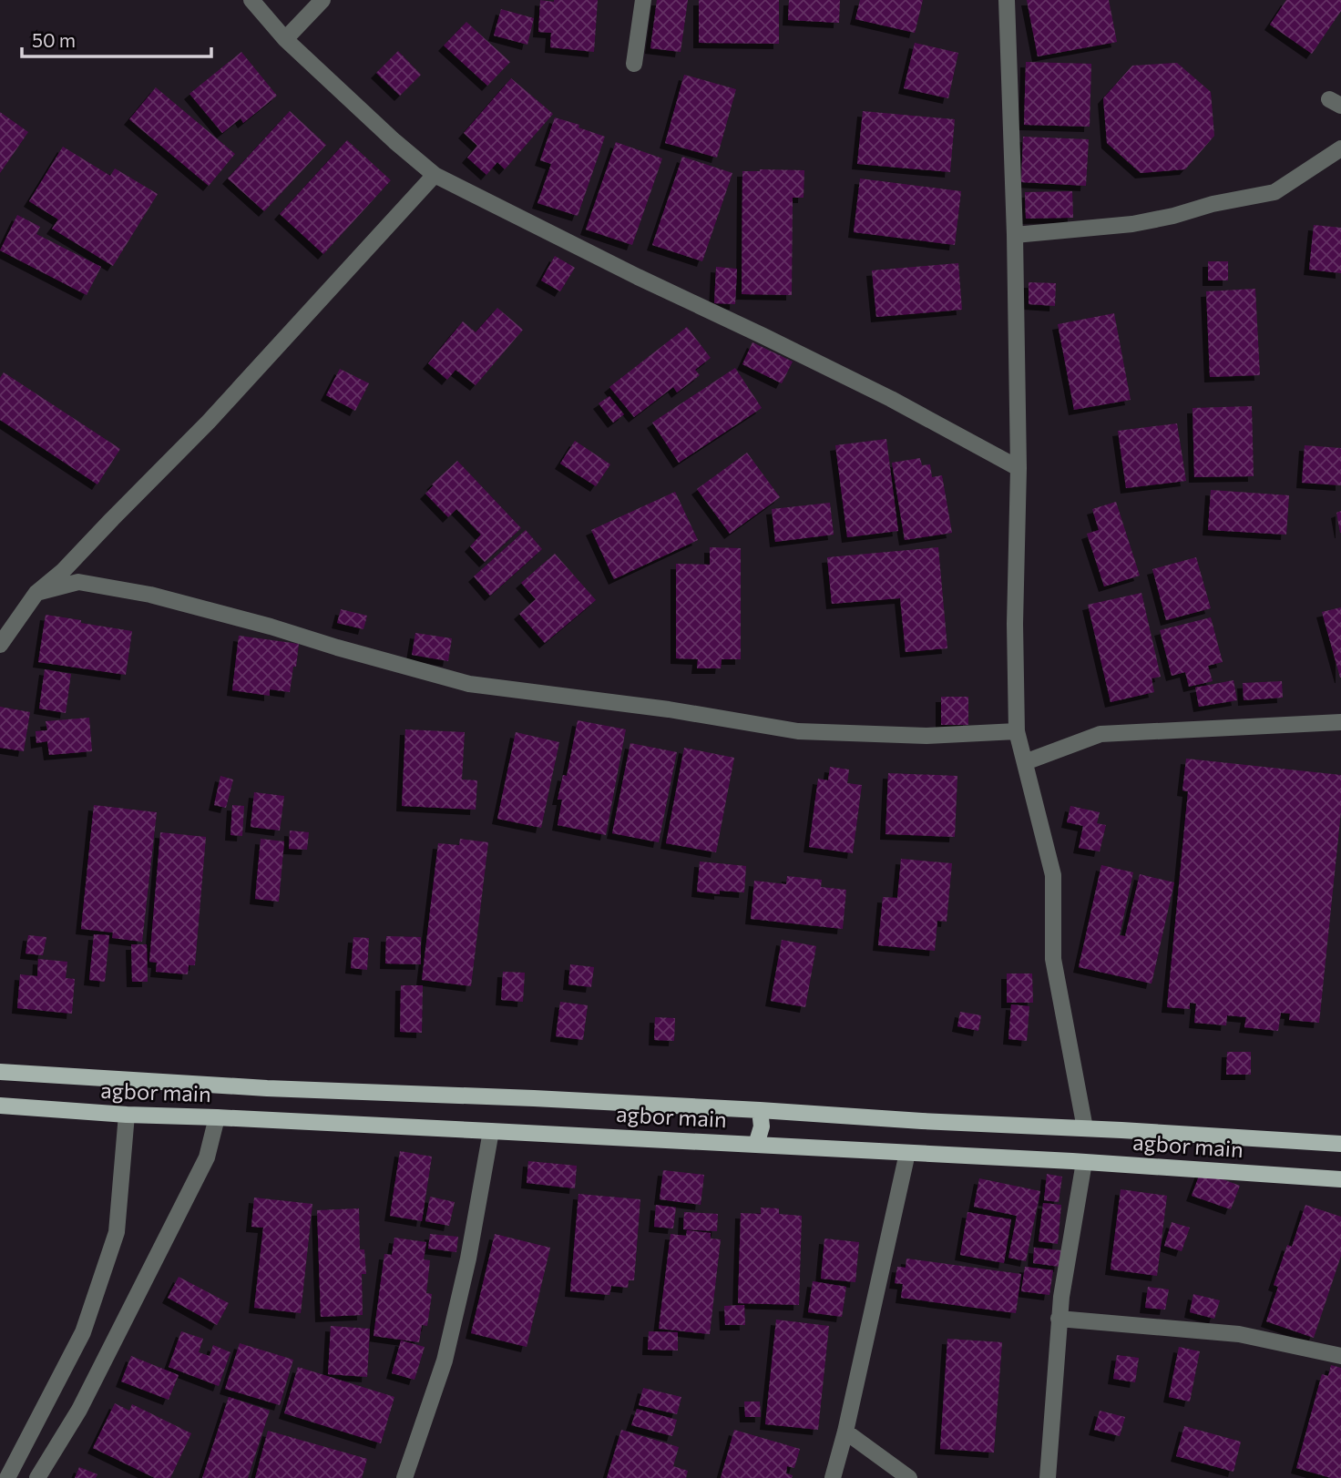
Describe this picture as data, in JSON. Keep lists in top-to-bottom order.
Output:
{
  "streets": {
    "main road": ["agbor main"]
  },
  "scale_bar": "50 m"
}
